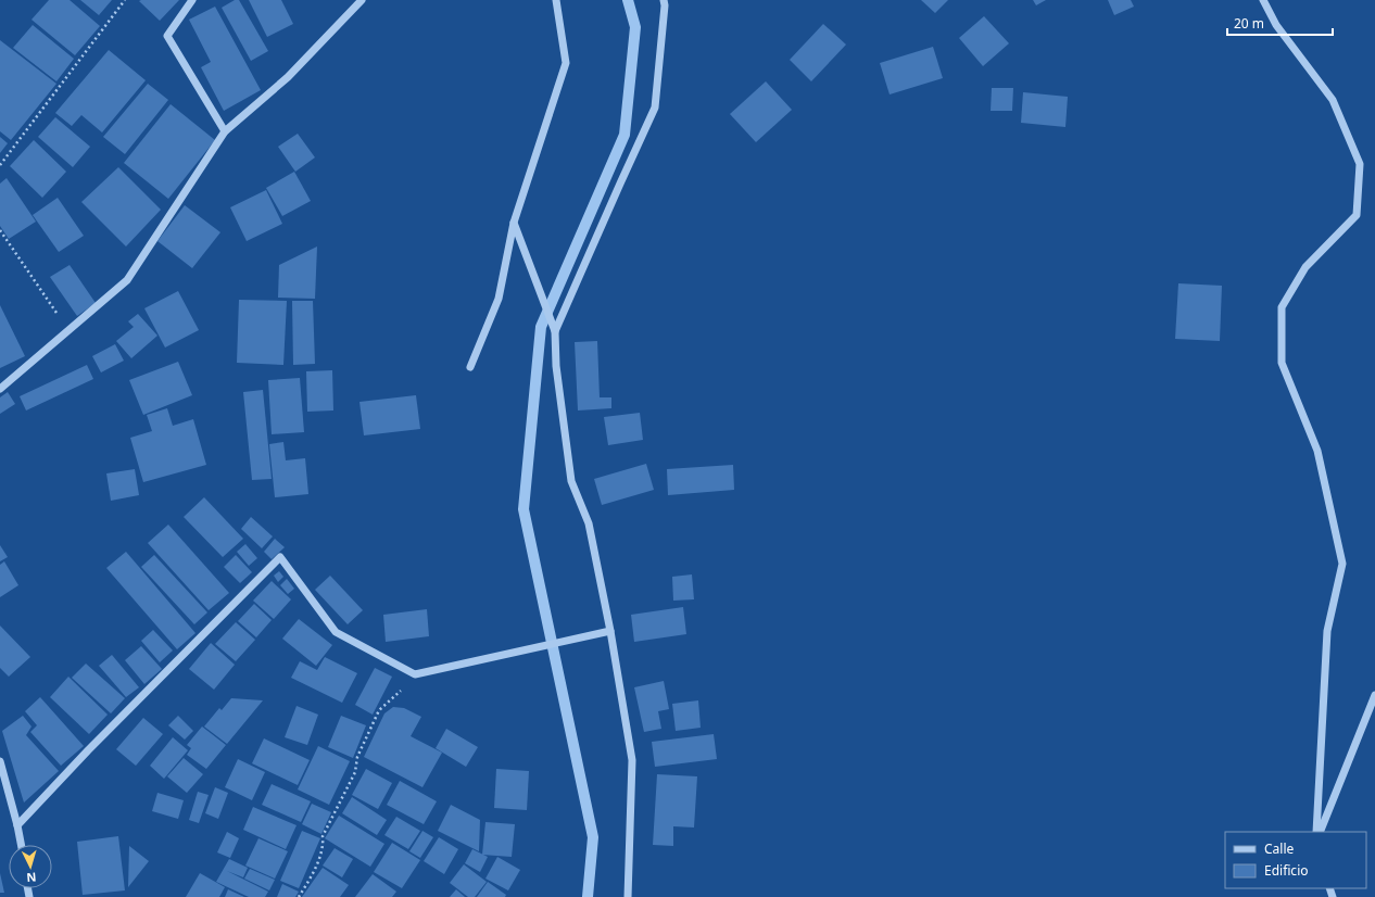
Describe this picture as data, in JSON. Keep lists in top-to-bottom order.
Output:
{
  "legend": ["Calle", "Edificio"],
  "scale_bar": "20 m",
  "north": "bottom"
}
